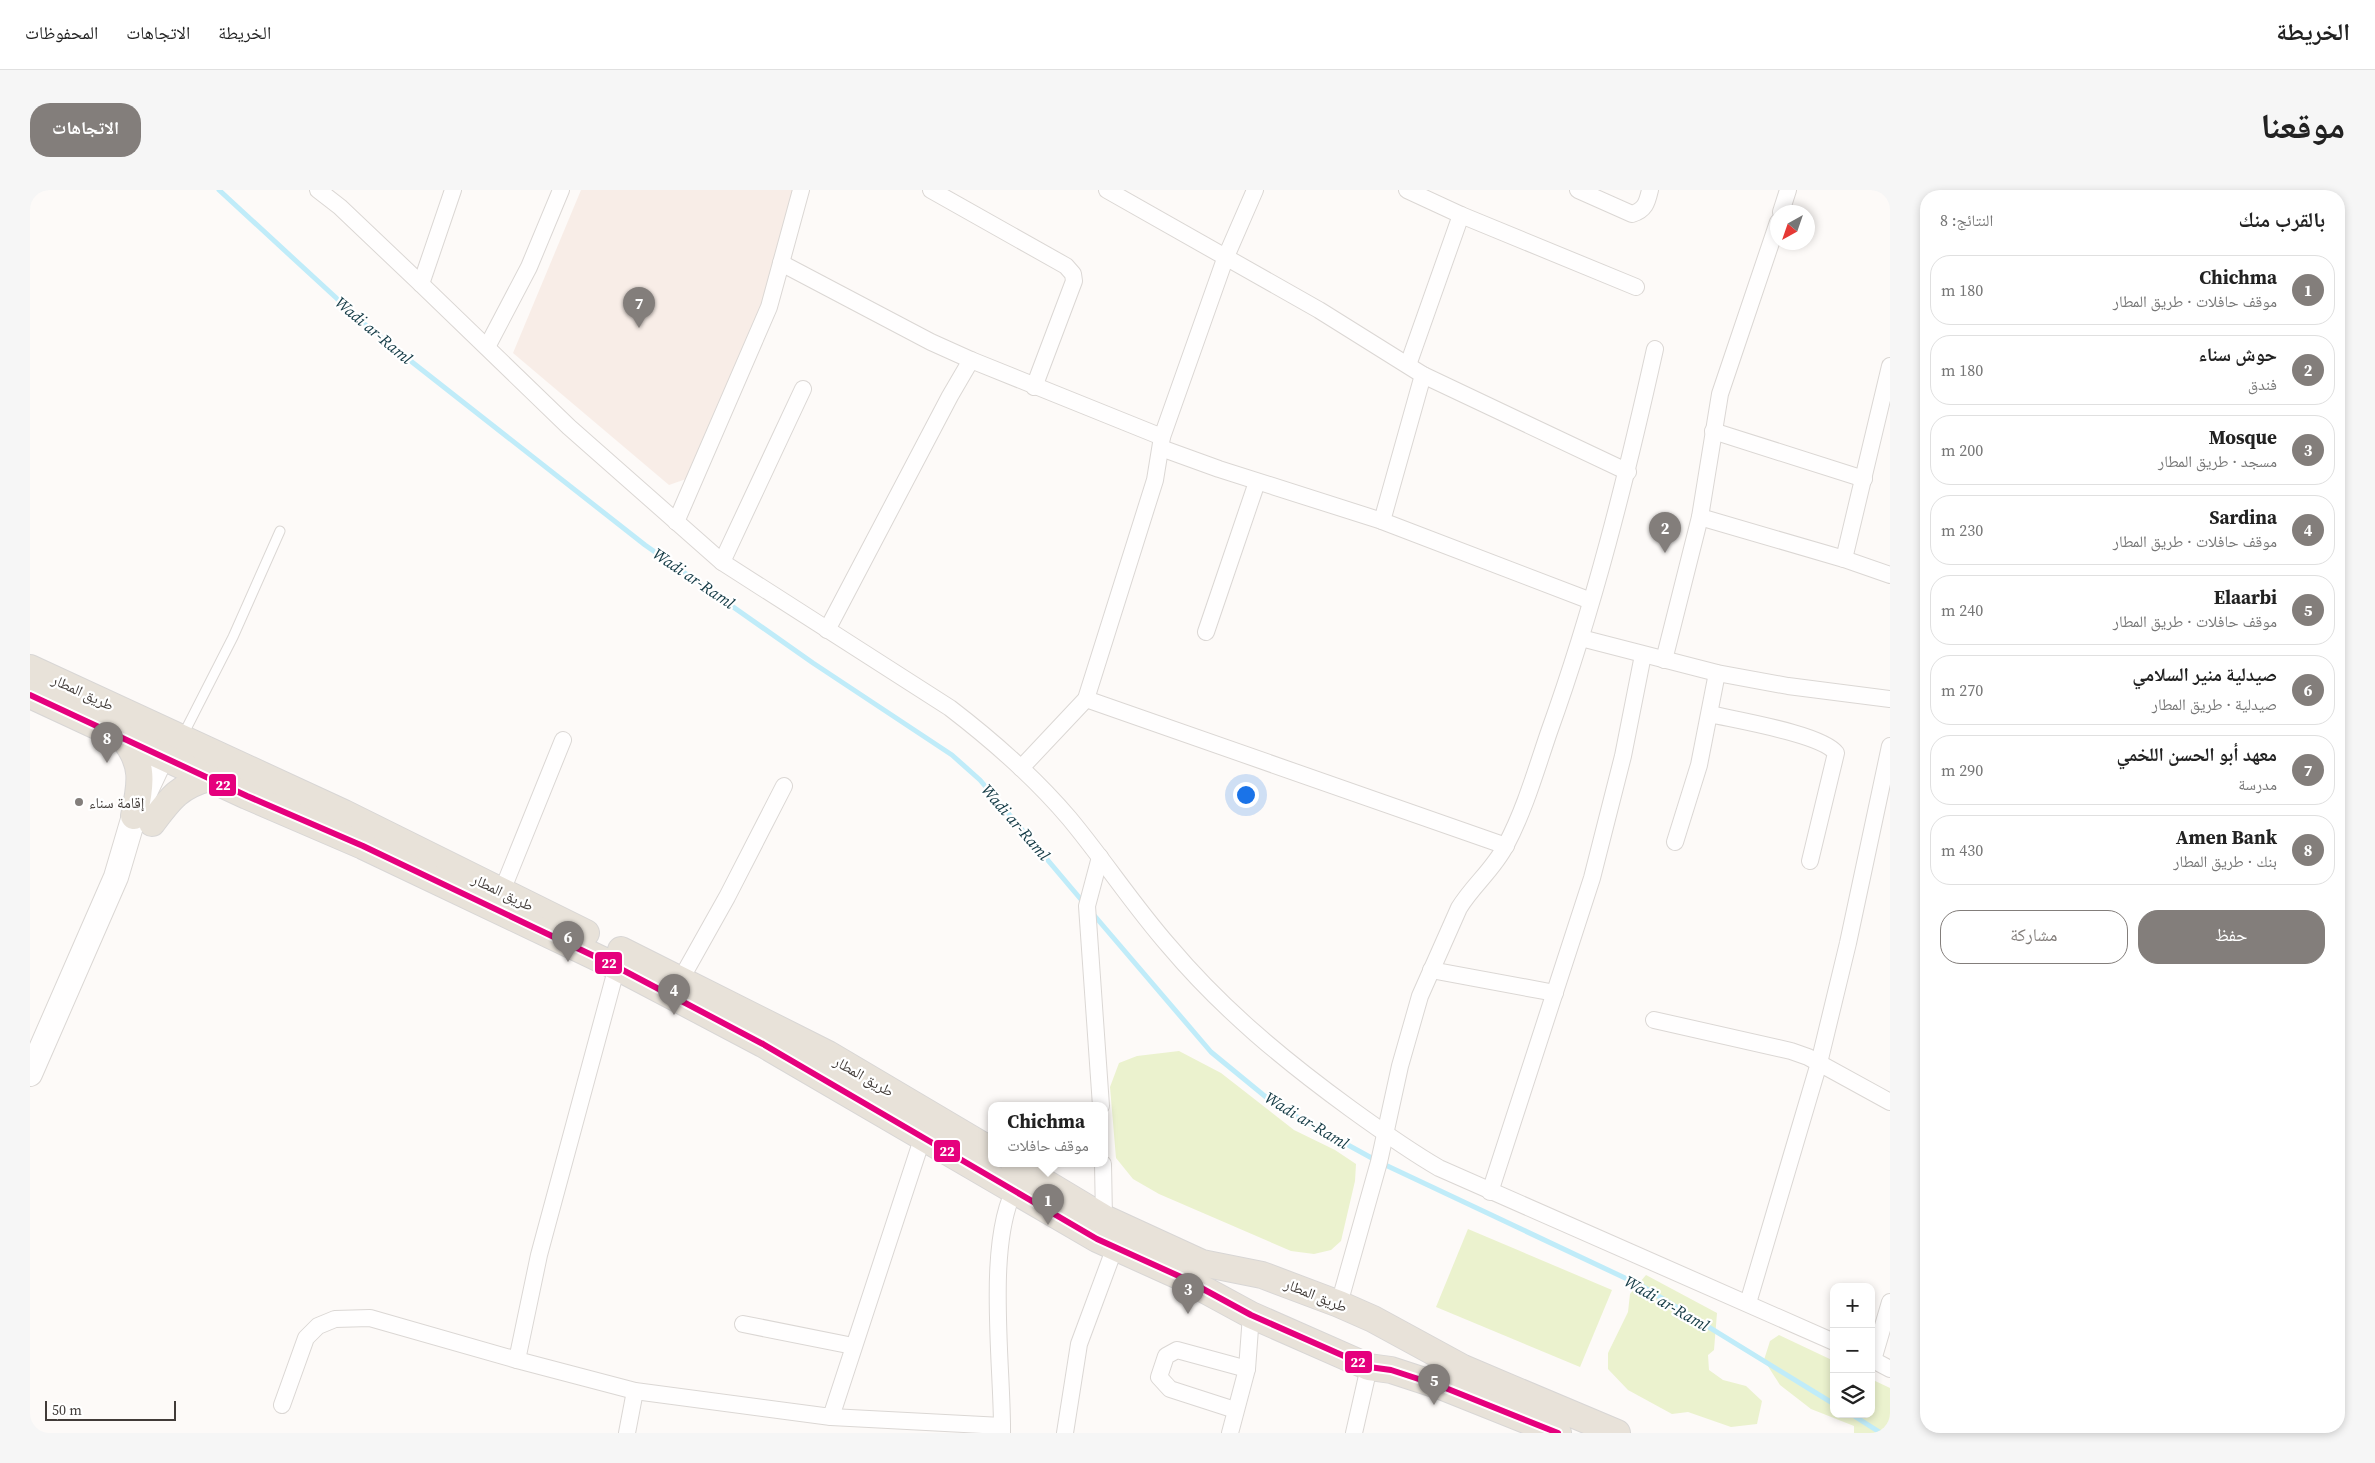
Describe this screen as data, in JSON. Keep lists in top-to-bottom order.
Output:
{
  "streets": {
    "main road": ["طريق المطار"]
  },
  "water": ["Wadi ar-Raml"],
  "places": ["إقامة سناء"],
  "lines": ["transit line 22"],
  "scale_bar": "50 m",
  "north": "bottom left",
  "page": {
    "header": "الخريطة",
    "nav": ["الخريطة", "الاتجاهات", "المحفوظات"],
    "title": "موقعنا",
    "buttons": [
      "الاتجاهات",
      ["حفظ", "مشاركة"]
    ],
    "heading": ["بالقرب منك", "النتائج: 8"],
    "list": [
      {
        "mark": "1",
        "name": "Chichma",
        "note": "موقف حافلات · طريق المطار",
        "value": "180 m"
      },
      {
        "mark": "2",
        "name": "حوش سناء",
        "note": "فندق",
        "value": "180 m"
      },
      {
        "mark": "3",
        "name": "Mosque",
        "note": "مسجد · طريق المطار",
        "value": "200 m"
      },
      {
        "mark": "4",
        "name": "Sardina",
        "note": "موقف حافلات · طريق المطار",
        "value": "230 m"
      },
      {
        "mark": "5",
        "name": "Elaarbi",
        "note": "موقف حافلات · طريق المطار",
        "value": "240 m"
      },
      {
        "mark": "6",
        "name": "صيدلية منير السلامي",
        "note": "صيدلية · طريق المطار",
        "value": "270 m"
      },
      {
        "mark": "7",
        "name": "معهد أبو الحسن اللخمي",
        "note": "مدرسة",
        "value": "290 m"
      },
      {
        "mark": "8",
        "name": "Amen Bank",
        "note": "بنك · طريق المطار",
        "value": "430 m"
      }
    ],
    "pins": [
      "7",
      "2",
      "8",
      "6",
      "4",
      "1",
      "3",
      "5"
    ],
    "popup": ["Chichma", "موقف حافلات"],
    "map_buttons": ["+", "−"],
    "scale": "50 m"
  }
}
